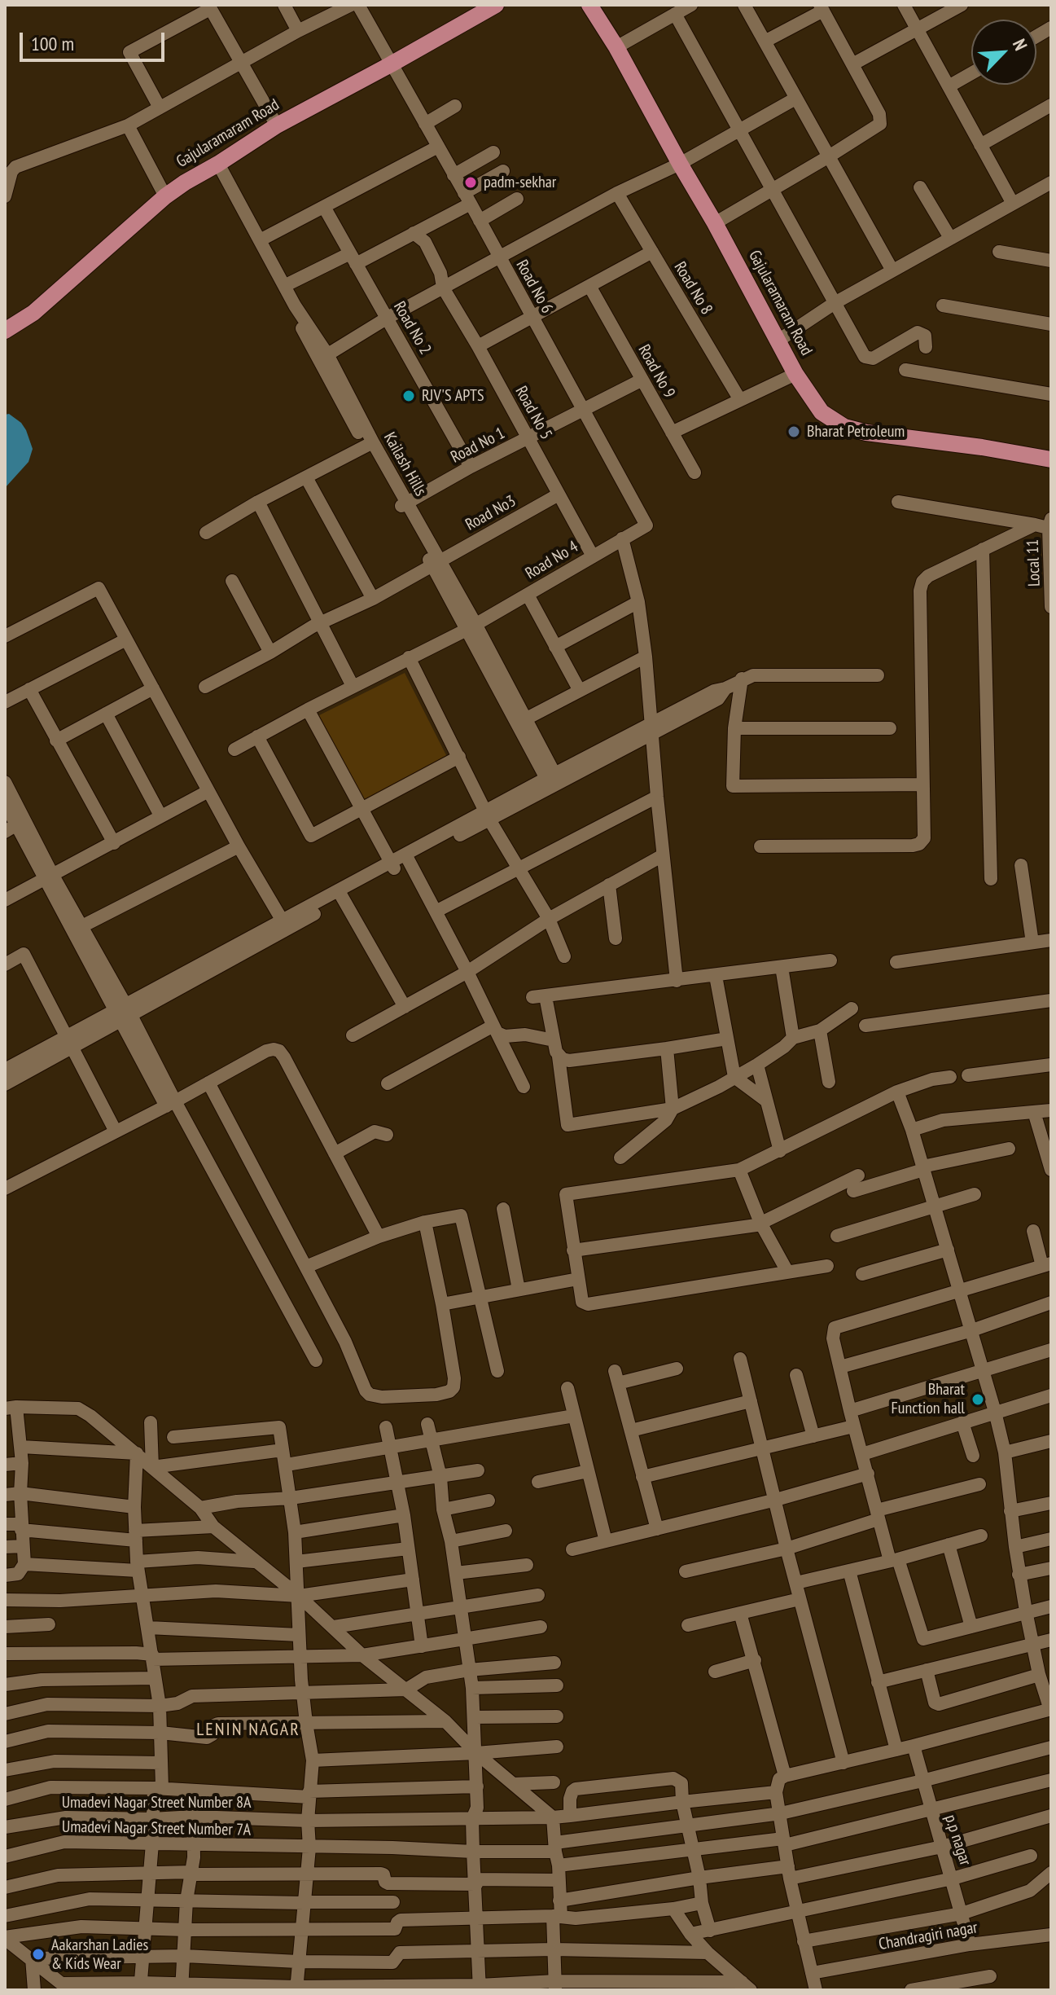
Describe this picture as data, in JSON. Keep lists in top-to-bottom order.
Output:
{
  "streets": {
    "main road": ["Gajularamaram Road"],
    "street": [
      "Road No 6",
      "Road No 8",
      "Road No 2",
      "Road No 9",
      "Road No 5",
      "Road No 1",
      "Kailash Hills",
      "Road No3",
      "Road No 4",
      "Local 11",
      "Umadevi Nagar Street Number 8A",
      "Umadevi Nagar Street Number 7A",
      "p.p nagar",
      "Chandragiri nagar"
    ]
  },
  "crossings": [
    ["Gajularamaram Road", "Road No 6"],
    ["Gajularamaram Road", "Kailash Hills"],
    ["Road No 6", "Road No 1"],
    ["Road No 6", "Road No 4"],
    ["Road No 2", "Road No 1"],
    ["Road No 9", "Road No 1"],
    ["Road No 5", "Road No 1"],
    ["Road No 5", "Road No3"],
    ["Road No 5", "Road No 4"],
    ["Road No 1", "Kailash Hills"],
    ["Kailash Hills", "Road No3"],
    ["Kailash Hills", "Road No 4"],
    ["p.p nagar", "Chandragiri nagar"]
  ],
  "districts": ["LENIN NAGAR"],
  "places": [
    "padm-sekhar",
    "RJV'S APTS",
    "Bharat Petroleum",
    "Bharat Function hall",
    "Aakarshan Ladies & Kids Wear"
  ],
  "scale_bar": "100 m",
  "north": "top right"
}
